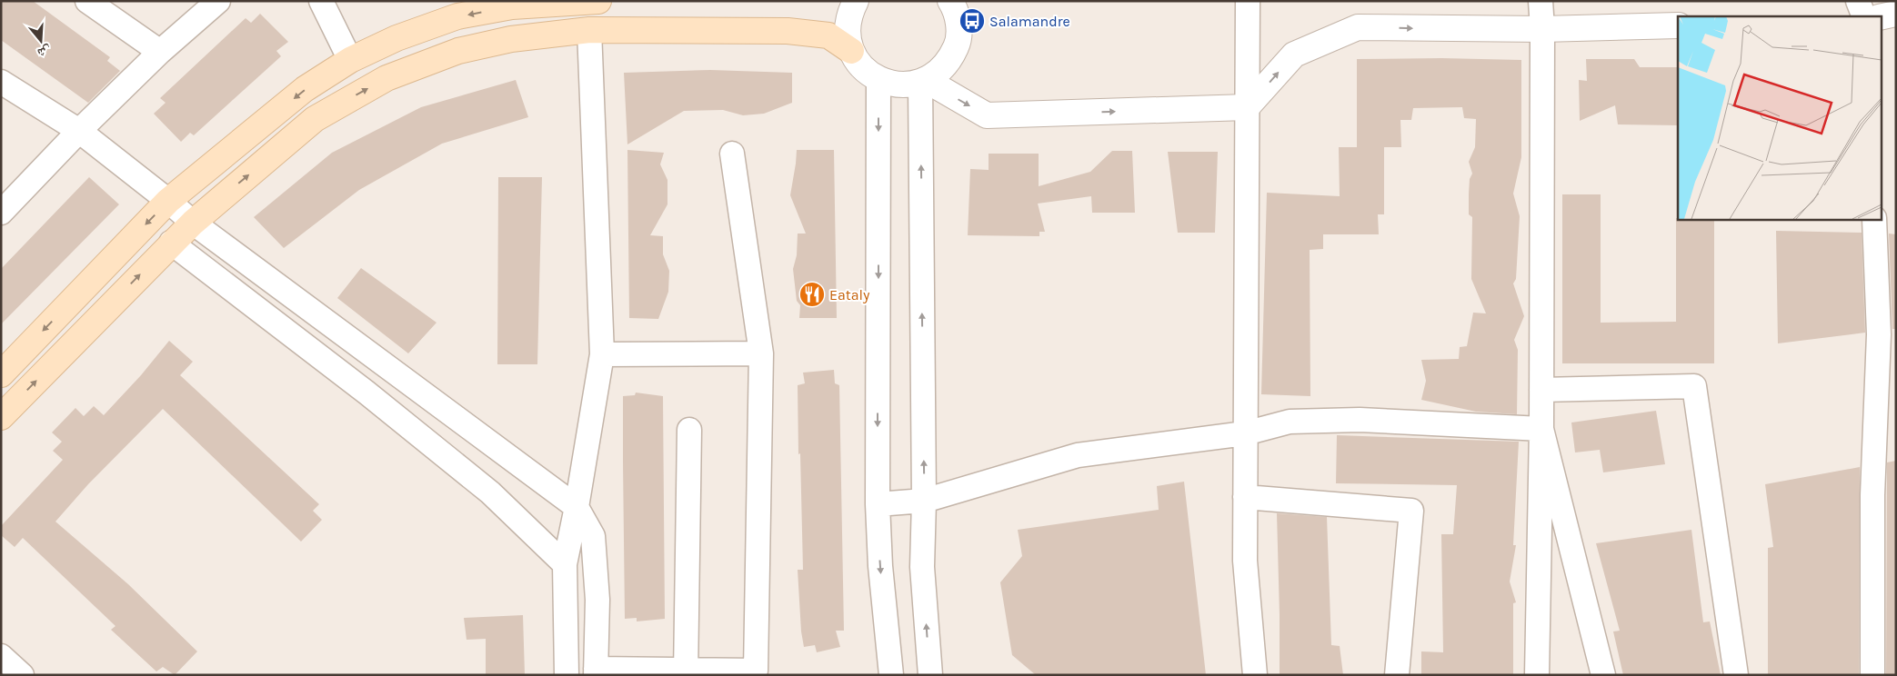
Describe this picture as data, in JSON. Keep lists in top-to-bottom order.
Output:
{
  "places": {
    "bus stop": ["Salamandre"],
    "restaurant": ["Eataly"]
  },
  "north": "bottom"
}
